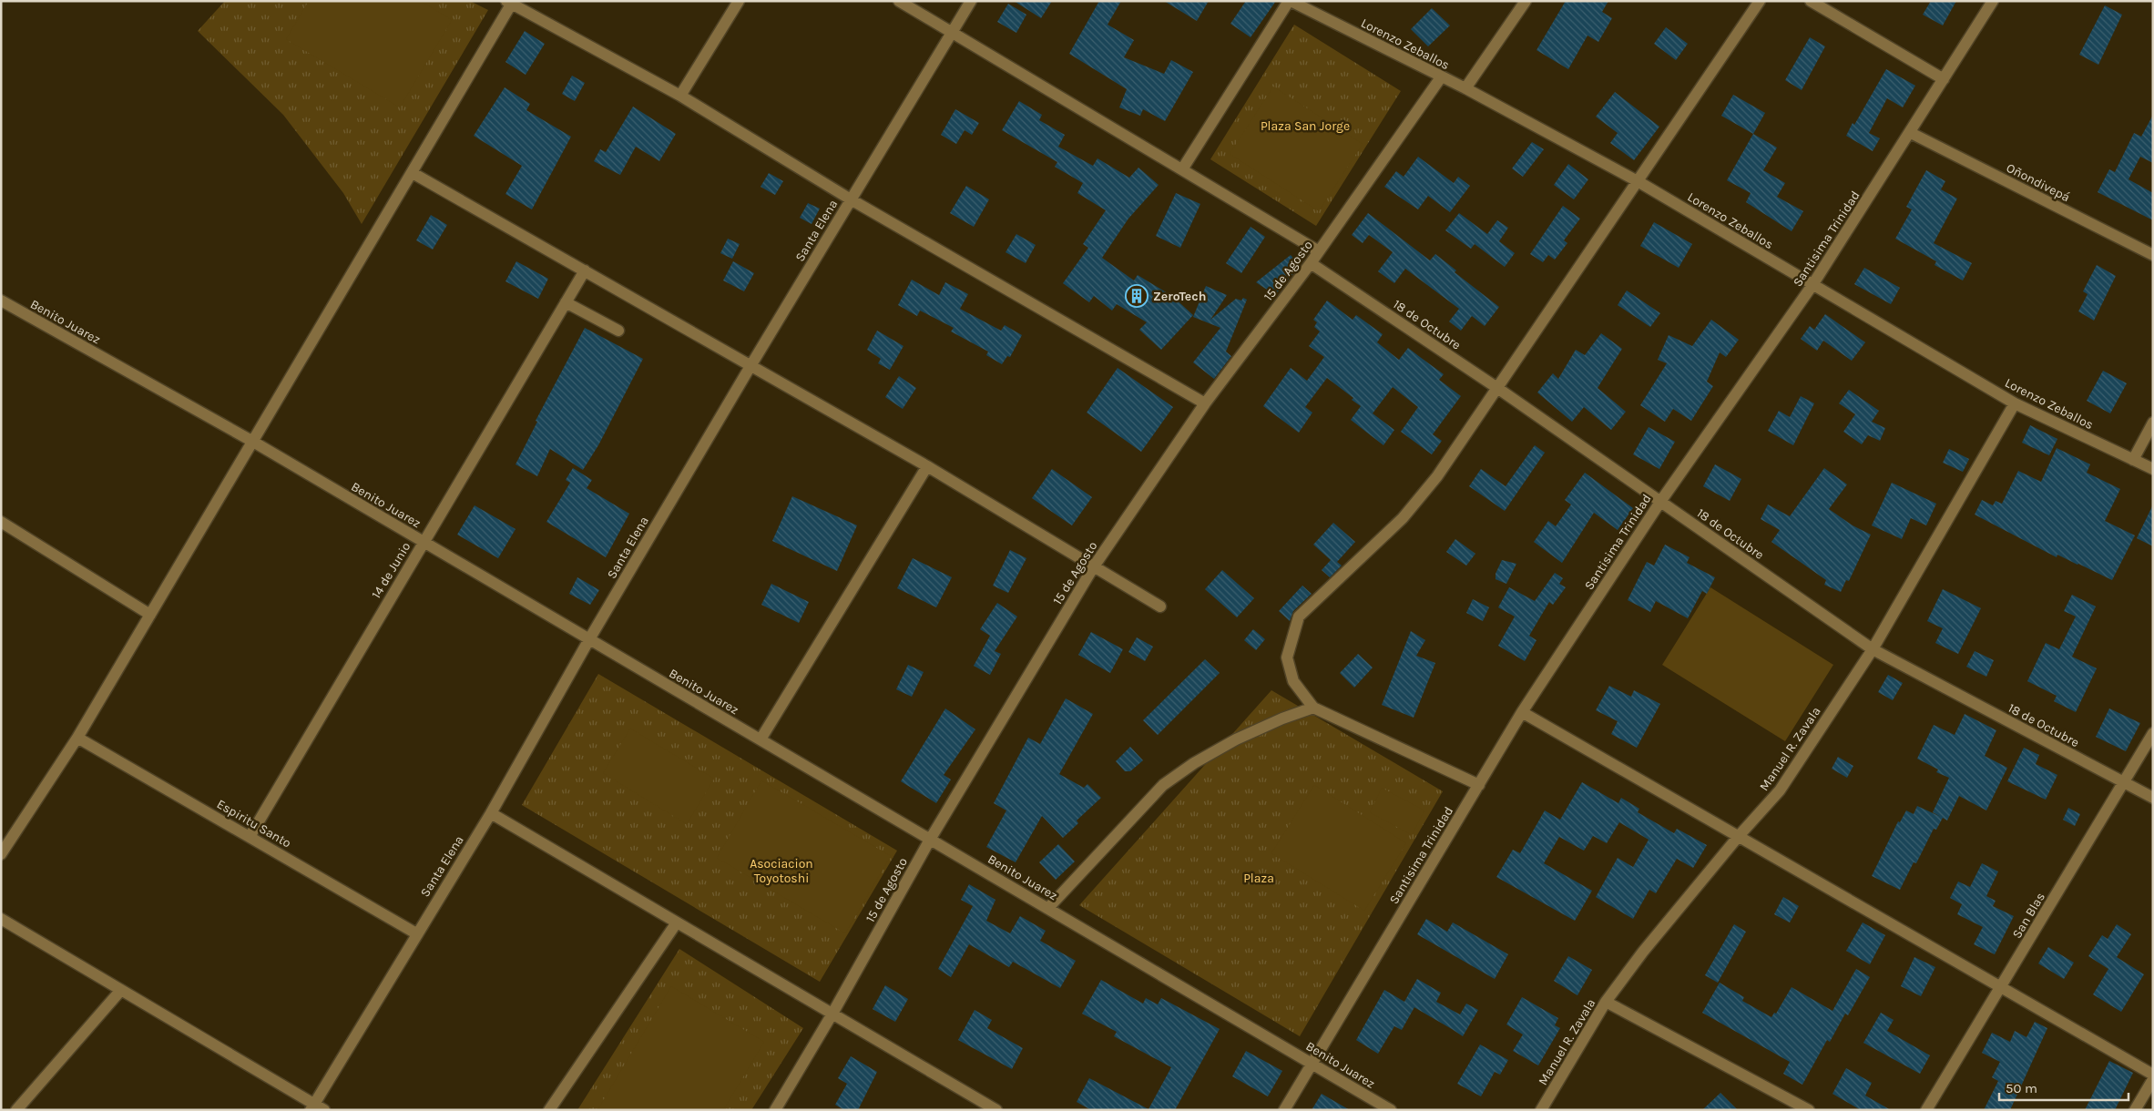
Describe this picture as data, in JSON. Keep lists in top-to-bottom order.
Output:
{
  "streets": {
    "street": [
      "Lorenzo Zeballos",
      "Oñondivepá",
      "Santa Elena",
      "Santisima Trinidad",
      "15 de Agosto",
      "Benito Juarez",
      "18 de Octubre",
      "14 de Junio",
      "Manuel R. Zavala",
      "Espiritu Santo",
      "San Blas"
    ]
  },
  "crossings": [
    ["Lorenzo Zeballos", "Santisima Trinidad"],
    ["Lorenzo Zeballos", "15 de Agosto"],
    ["Lorenzo Zeballos", "Manuel R. Zavala"],
    ["Oñondivepá", "Santisima Trinidad"],
    ["Santa Elena", "Benito Juarez"],
    ["Santa Elena", "Espiritu Santo"],
    ["Santisima Trinidad", "Benito Juarez"],
    ["Santisima Trinidad", "18 de Octubre"],
    ["15 de Agosto", "Benito Juarez"],
    ["15 de Agosto", "18 de Octubre"],
    ["Benito Juarez", "14 de Junio"],
    ["18 de Octubre", "Manuel R. Zavala"],
    ["18 de Octubre", "San Blas"],
    ["14 de Junio", "Espiritu Santo"]
  ],
  "parks": ["Plaza San Jorge", "Asociacion Toyotoshi", "Plaza"],
  "places": {
    "building": ["ZeroTech"]
  },
  "scale_bar": "50 m"
}
